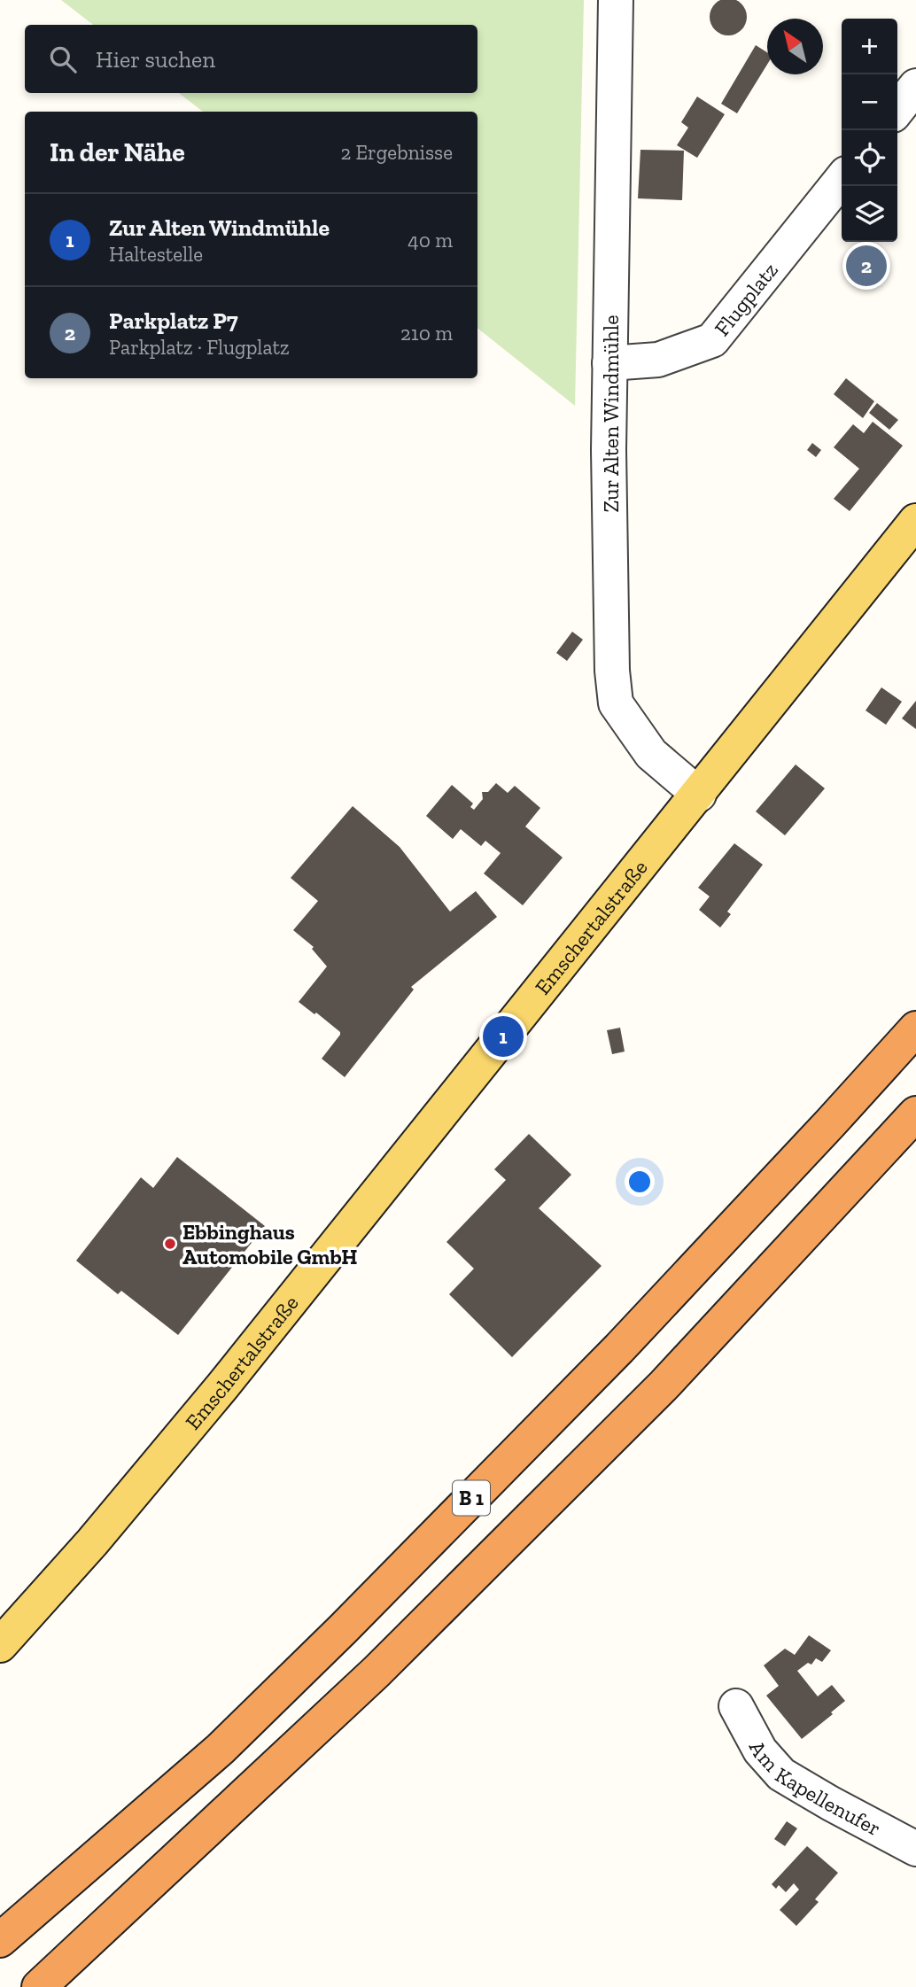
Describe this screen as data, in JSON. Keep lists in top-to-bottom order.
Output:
{
  "streets": {
    "highway": ["B 1"],
    "main road": ["Emschertalstraße"],
    "street": ["Flugplatz", "Zur Alten Windmühle", "Am Kapellenufer"]
  },
  "crossings": [
    ["Flugplatz", "Zur Alten Windmühle"],
    ["Zur Alten Windmühle", "Emschertalstraße"]
  ],
  "places": ["Ebbinghaus Automobile GmbH"],
  "north": "top left",
  "page": {
    "map_buttons": ["+", "−"],
    "search": "Hier suchen",
    "heading": ["In der Nähe", "2 Ergebnisse"],
    "list": [
      {
        "mark": "1",
        "name": "Zur Alten Windmühle",
        "note": "Haltestelle",
        "value": "40 m"
      },
      {
        "mark": "2",
        "name": "Parkplatz P7",
        "note": "Parkplatz · Flugplatz",
        "value": "210 m"
      }
    ],
    "pins": ["2", "1"]
  }
}
